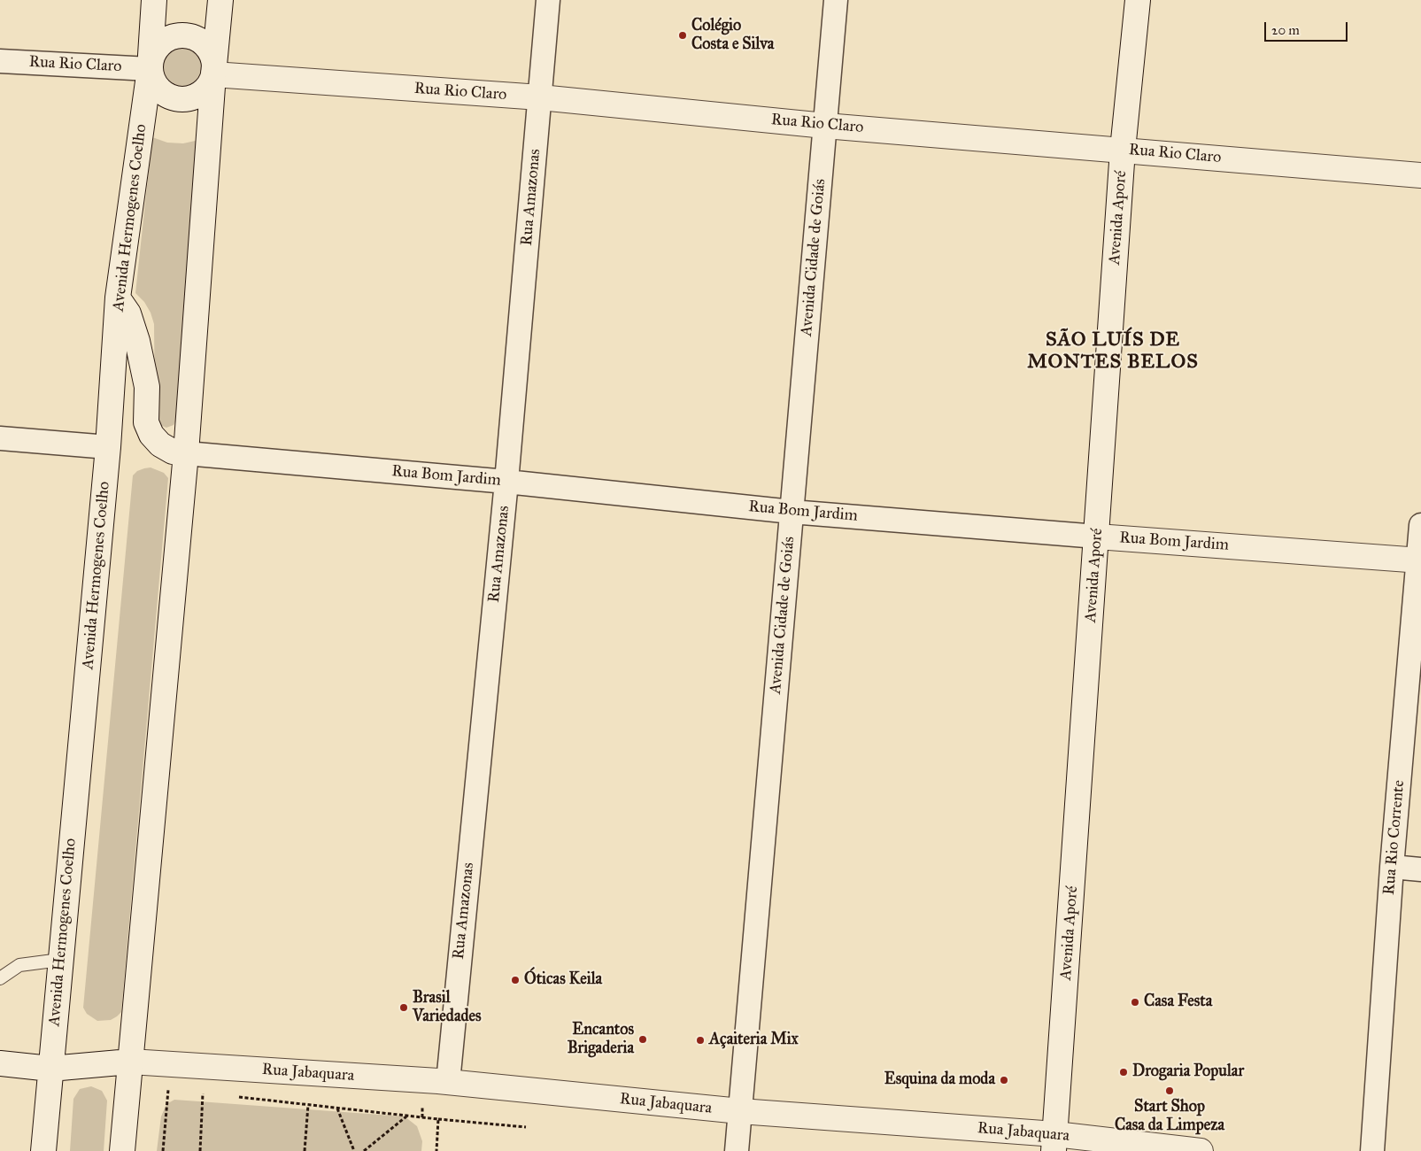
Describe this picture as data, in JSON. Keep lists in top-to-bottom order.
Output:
{
  "streets": {
    "main road": [
      "Rua Rio Claro",
      "Avenida Hermogenes Coelho",
      "Avenida Aporé",
      "Rua Bom Jardim",
      "Rua Jabaquara"
    ],
    "street": ["Rua Amazonas", "Avenida Cidade de Goiás", "Rua Rio Corrente"]
  },
  "crossings": [
    ["Rua Rio Claro", "Rua Amazonas"],
    ["Rua Rio Claro", "Avenida Hermogenes Coelho"],
    ["Rua Rio Claro", "Avenida Aporé"],
    ["Rua Rio Claro", "Avenida Cidade de Goiás"],
    ["Rua Amazonas", "Rua Bom Jardim"],
    ["Rua Amazonas", "Rua Jabaquara"],
    ["Avenida Hermogenes Coelho", "Rua Jabaquara"],
    ["Avenida Aporé", "Rua Bom Jardim"],
    ["Avenida Aporé", "Rua Jabaquara"],
    ["Avenida Cidade de Goiás", "Rua Bom Jardim"],
    ["Avenida Cidade de Goiás", "Rua Jabaquara"],
    ["Rua Bom Jardim", "Rua Rio Corrente"]
  ],
  "districts": ["SÃO LUÍS DE MONTES BELOS"],
  "places": [
    "Colégio Costa e Silva",
    "Óticas Keila",
    "Casa Festa",
    "Brasil Variedades",
    "Encantos Brigaderia",
    "Açaiteria Mix",
    "Drogaria Popular",
    "Esquina da moda",
    "Start Shop Casa da Limpeza"
  ],
  "scale_bar": "20 m"
}
